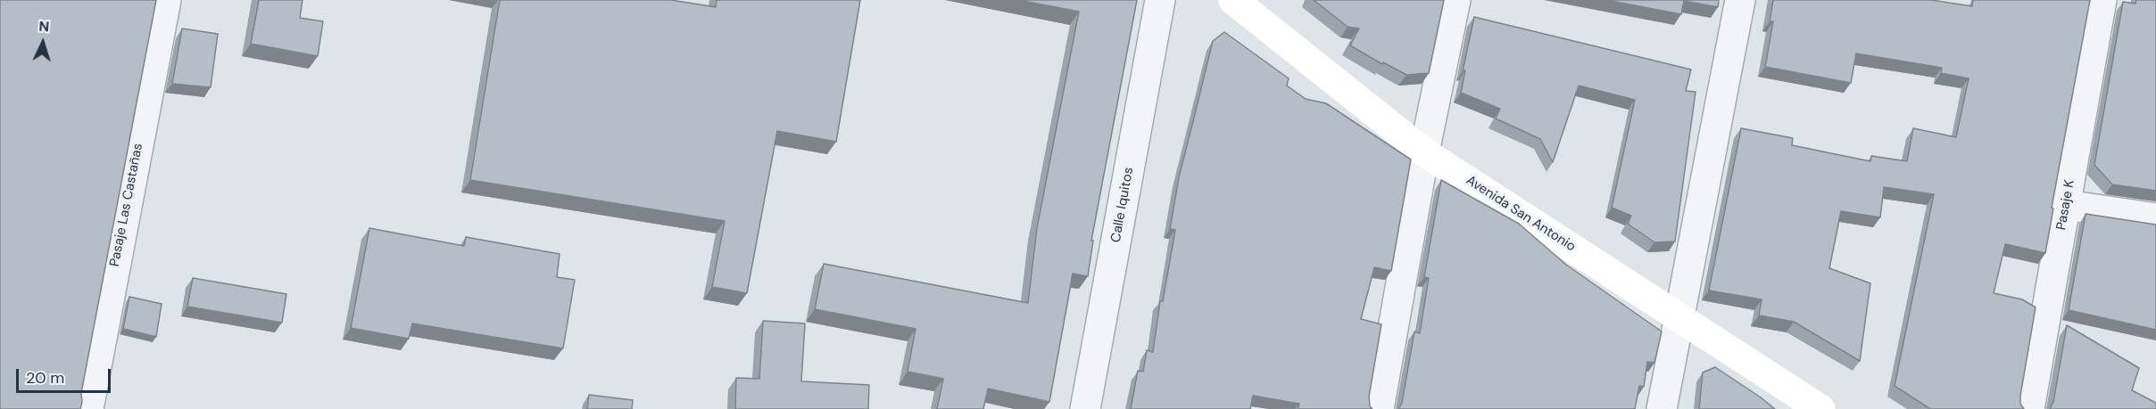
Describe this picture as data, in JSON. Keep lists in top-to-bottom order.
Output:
{
  "streets": {
    "main road": ["Avenida San Antonio"],
    "street": ["Pasaje Las Castañas", "Calle Iquitos", "Pasaje K"]
  },
  "scale_bar": "20 m",
  "north": "top"
}
